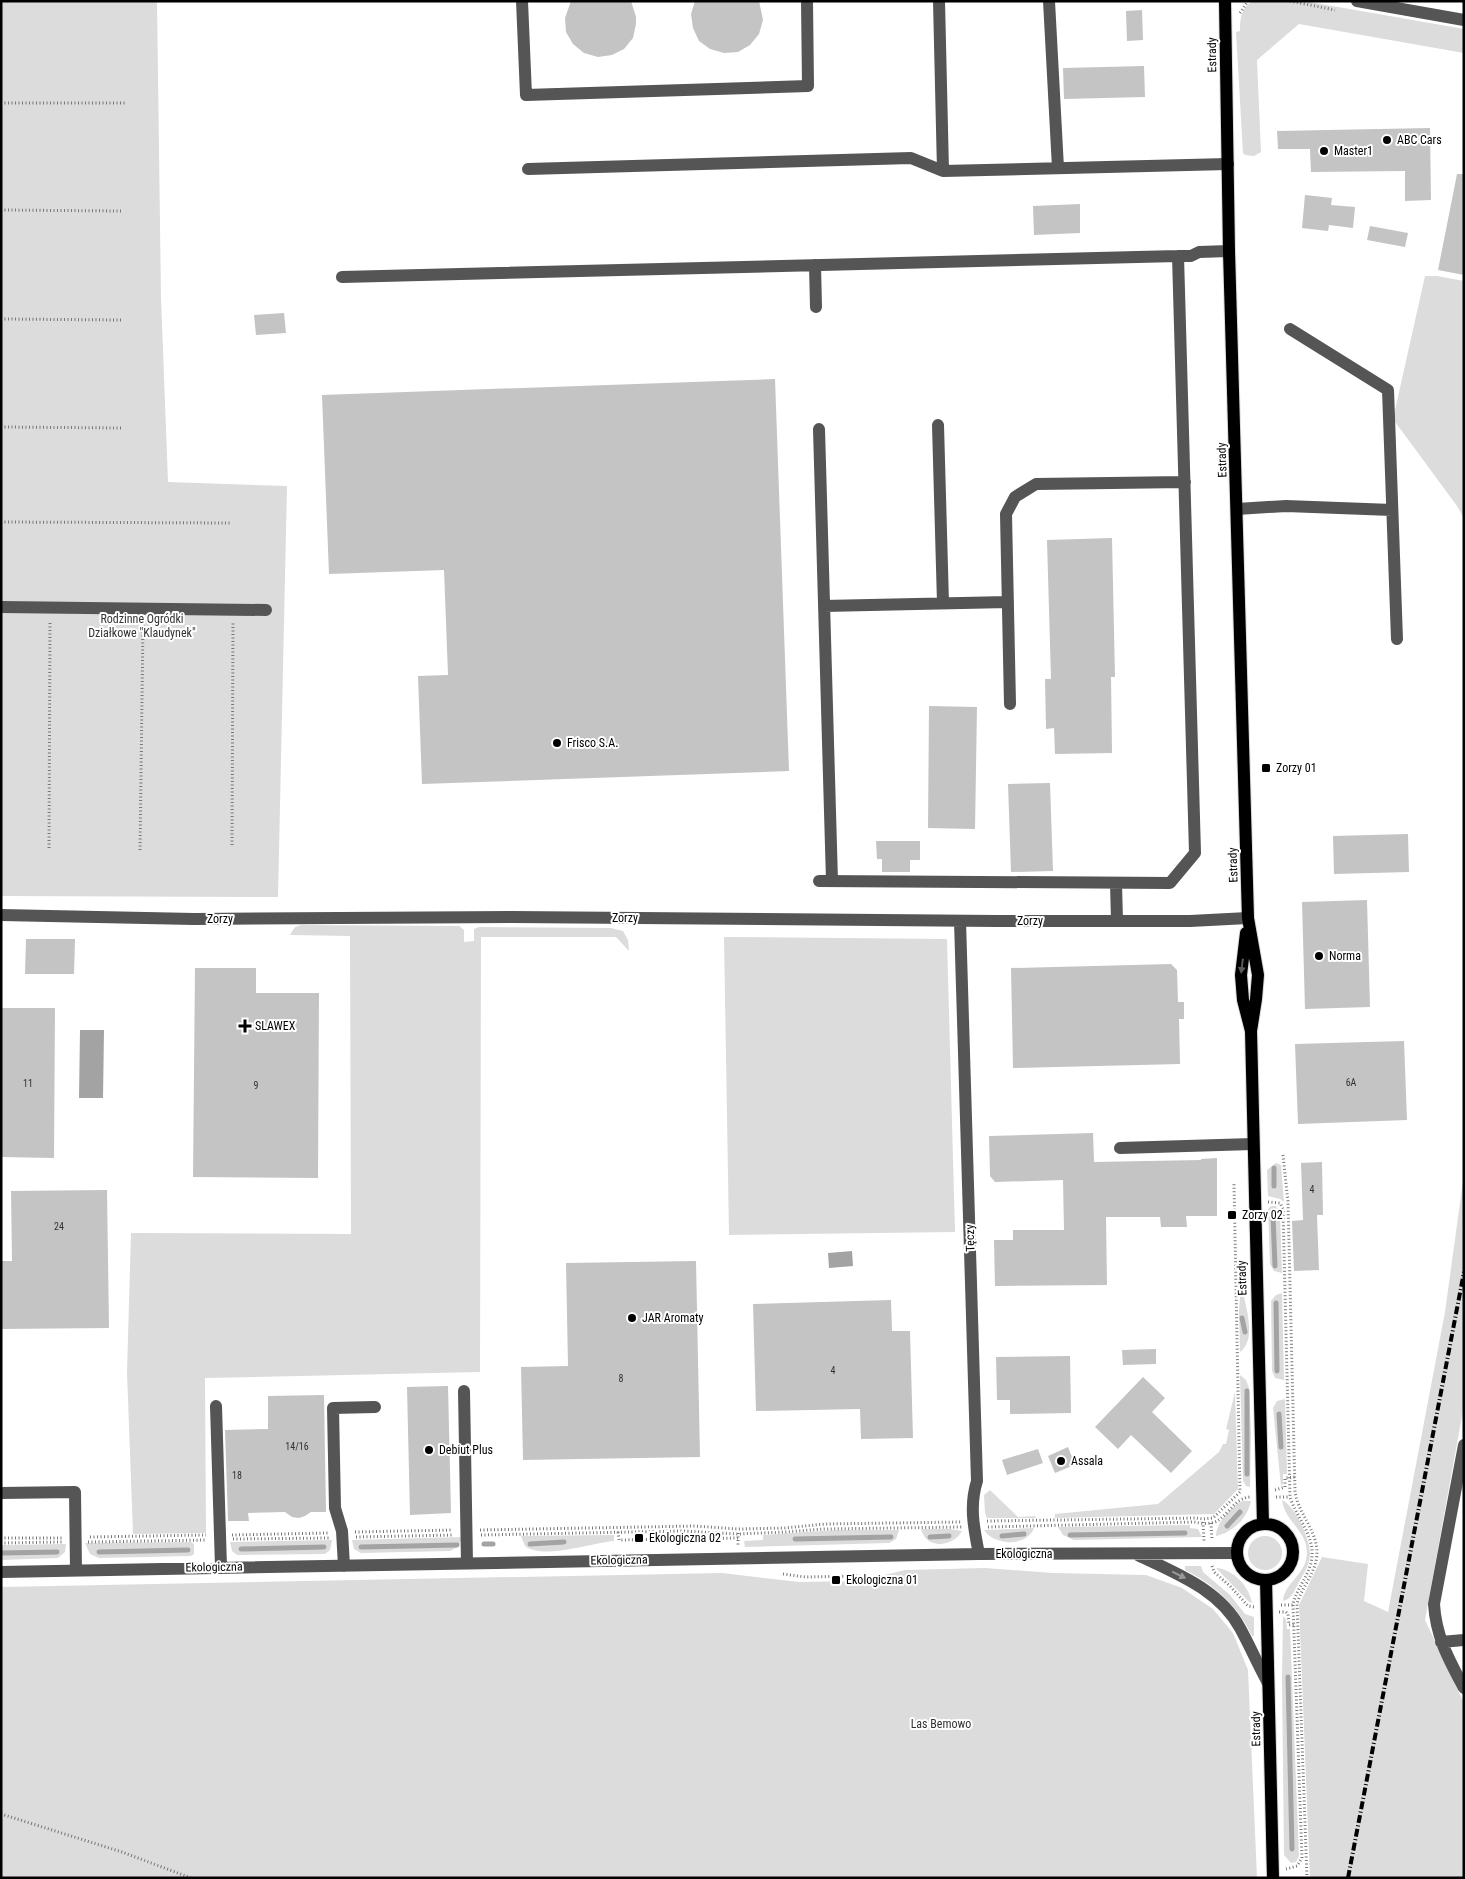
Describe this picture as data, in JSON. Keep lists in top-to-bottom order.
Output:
{
  "streets": {
    "main road": ["Estrady"],
    "street": ["Zorzy", "Tęczy", "Ekologiczna"]
  },
  "crossings": [
    ["Estrady", "Zorzy"],
    ["Estrady", "Ekologiczna"],
    ["Zorzy", "Tęczy"],
    ["Tęczy", "Ekologiczna"]
  ],
  "parks": ["Rodzinne Ogródki Działkowe \"Klaudynek\"", "Las Bemowo"],
  "places": {
    "other": [
      "ABC Cars",
      "Master1",
      "Frisco S.A.",
      "Norma",
      "JAR Aromaty",
      "Debiut Plus",
      "Assala"
    ],
    "transit": [
      "Zorzy 01",
      "Zorzy 02",
      "Ekologiczna 02",
      "Ekologiczna 01"
    ],
    "health": ["SLAWEX"]
  },
  "house_numbers": [
    "6A",
    "11",
    "9",
    "4",
    "24",
    "4",
    "8",
    "14/16",
    "18"
  ]
}
